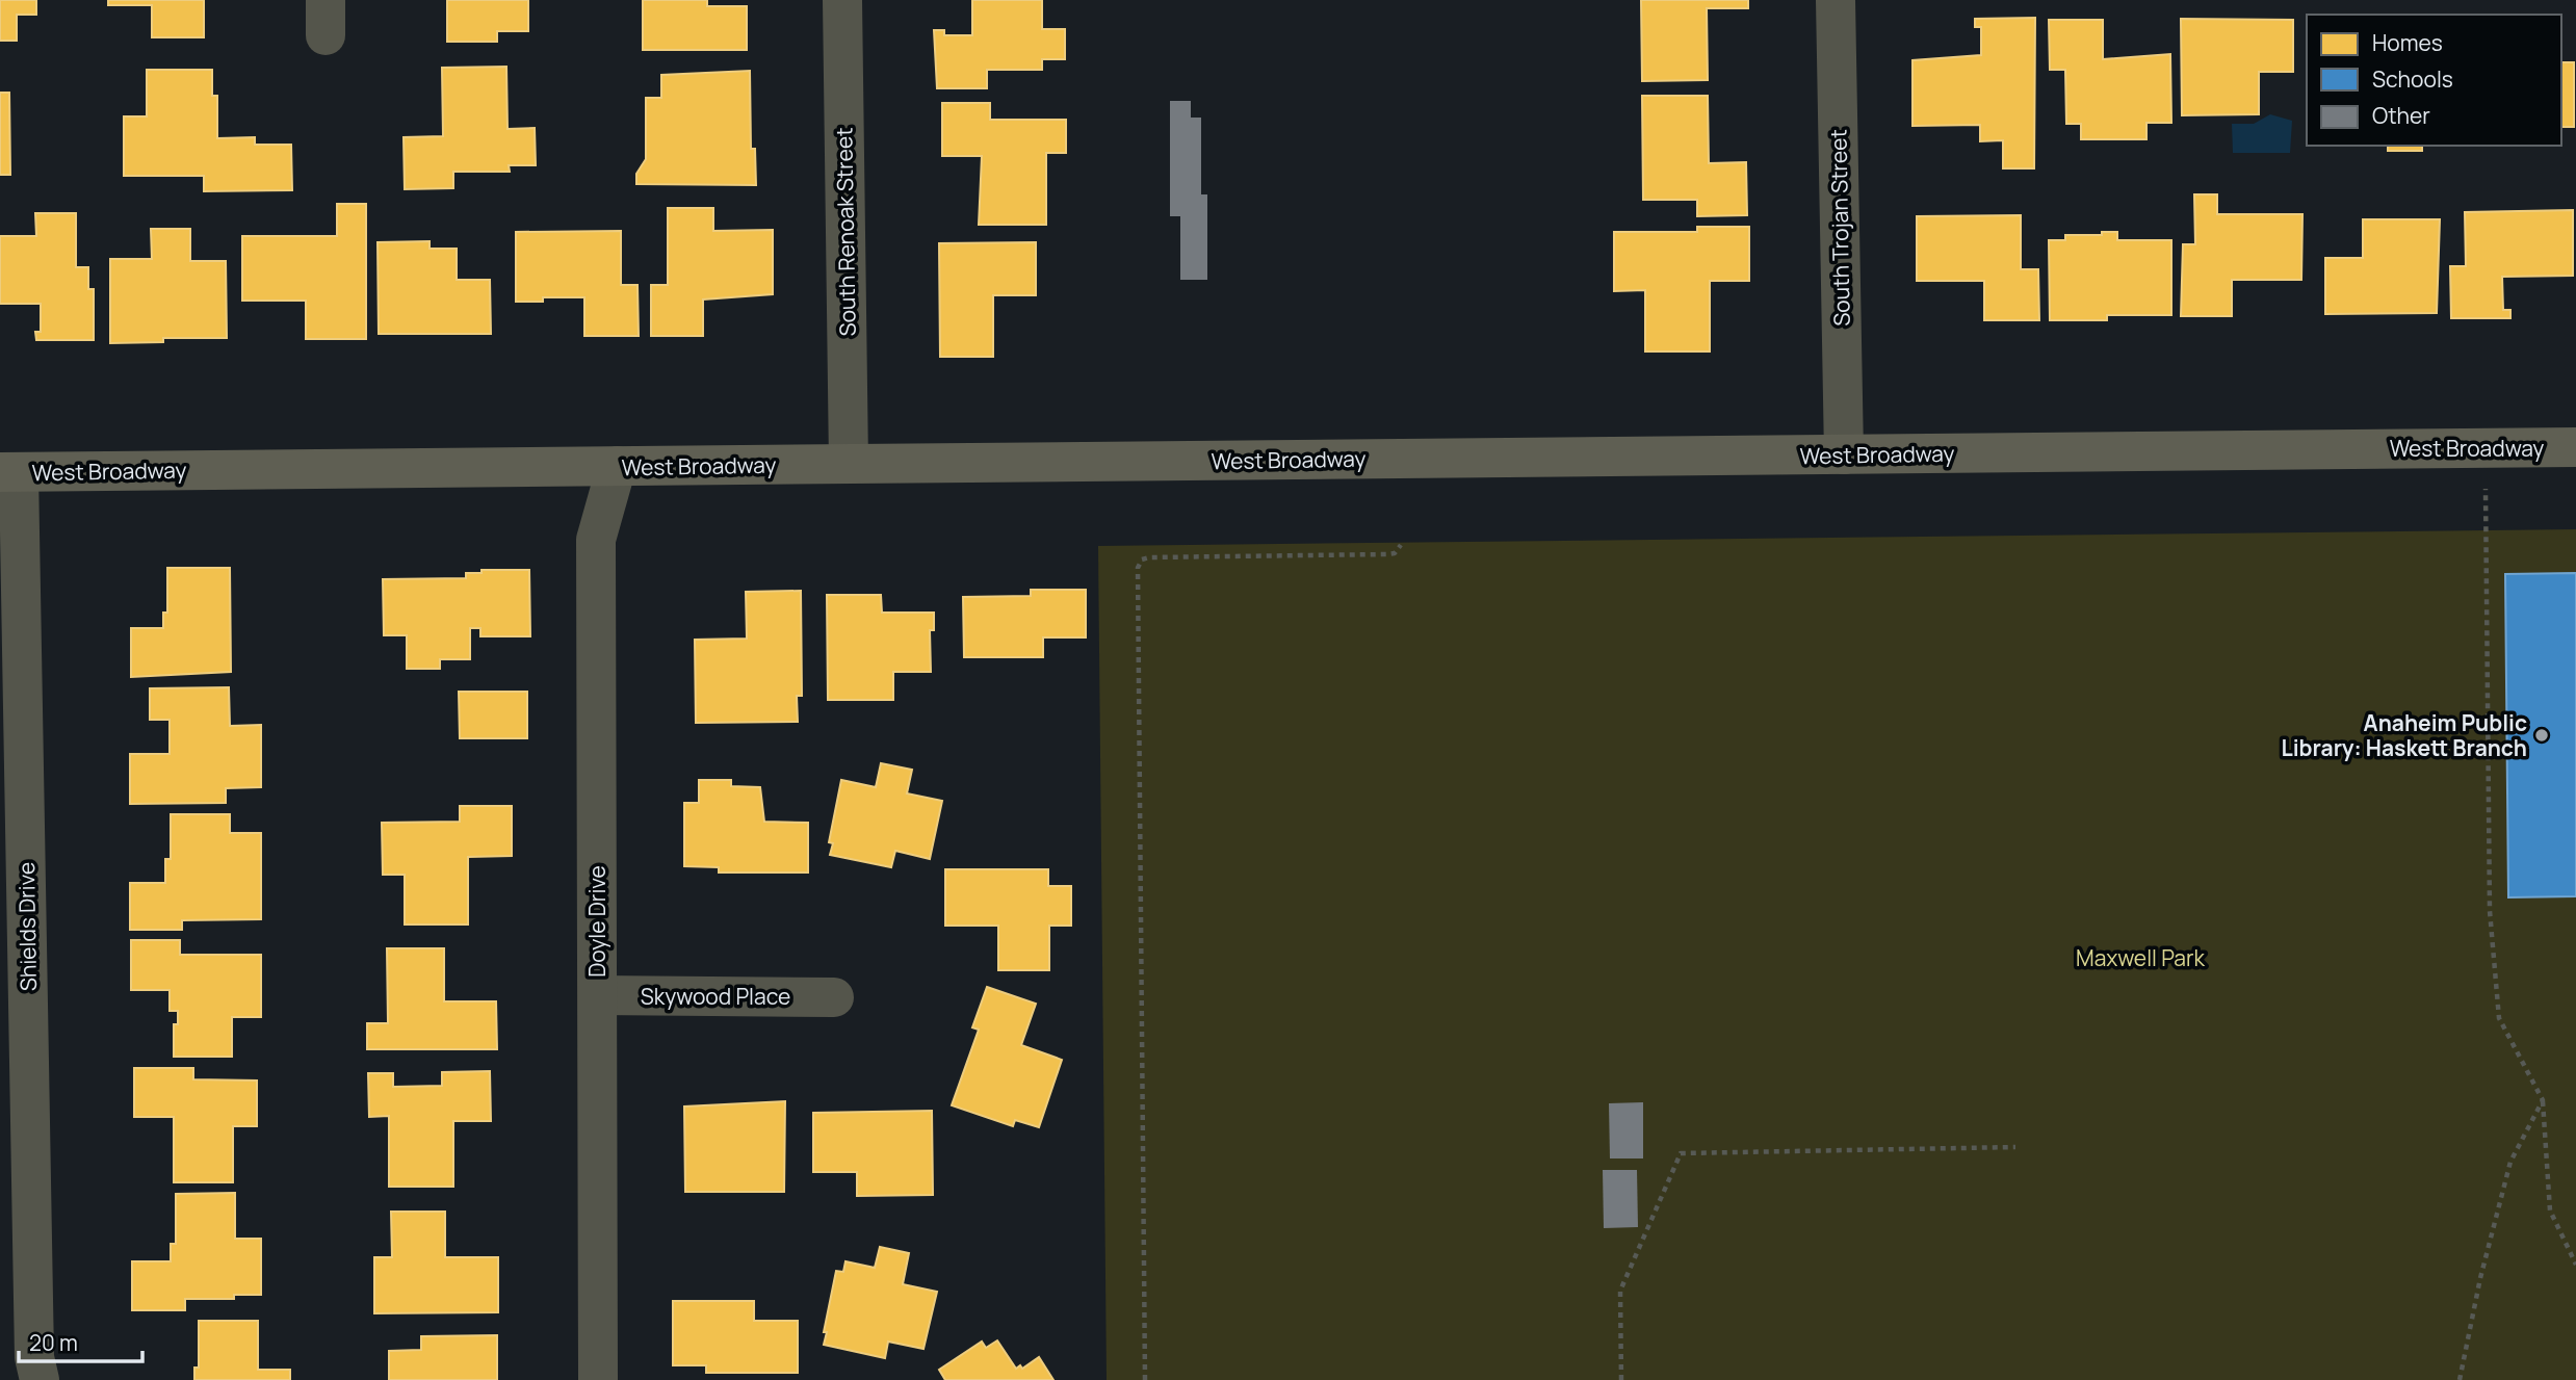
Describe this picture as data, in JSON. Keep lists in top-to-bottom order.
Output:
{
  "streets": {
    "main road": ["West Broadway"],
    "street": [
      "South Trojan Street",
      "South Renoak Street",
      "Doyle Drive",
      "Shields Drive",
      "Skywood Place"
    ]
  },
  "crossings": [
    ["South Trojan Street", "West Broadway"],
    ["South Renoak Street", "West Broadway"],
    ["West Broadway", "Doyle Drive"],
    ["West Broadway", "Shields Drive"],
    ["Doyle Drive", "Skywood Place"]
  ],
  "parks": ["Maxwell Park"],
  "places": ["Anaheim Public Library: Haskett Branch"],
  "legend": ["Homes", "Schools", "Other"],
  "scale_bar": "20 m"
}
